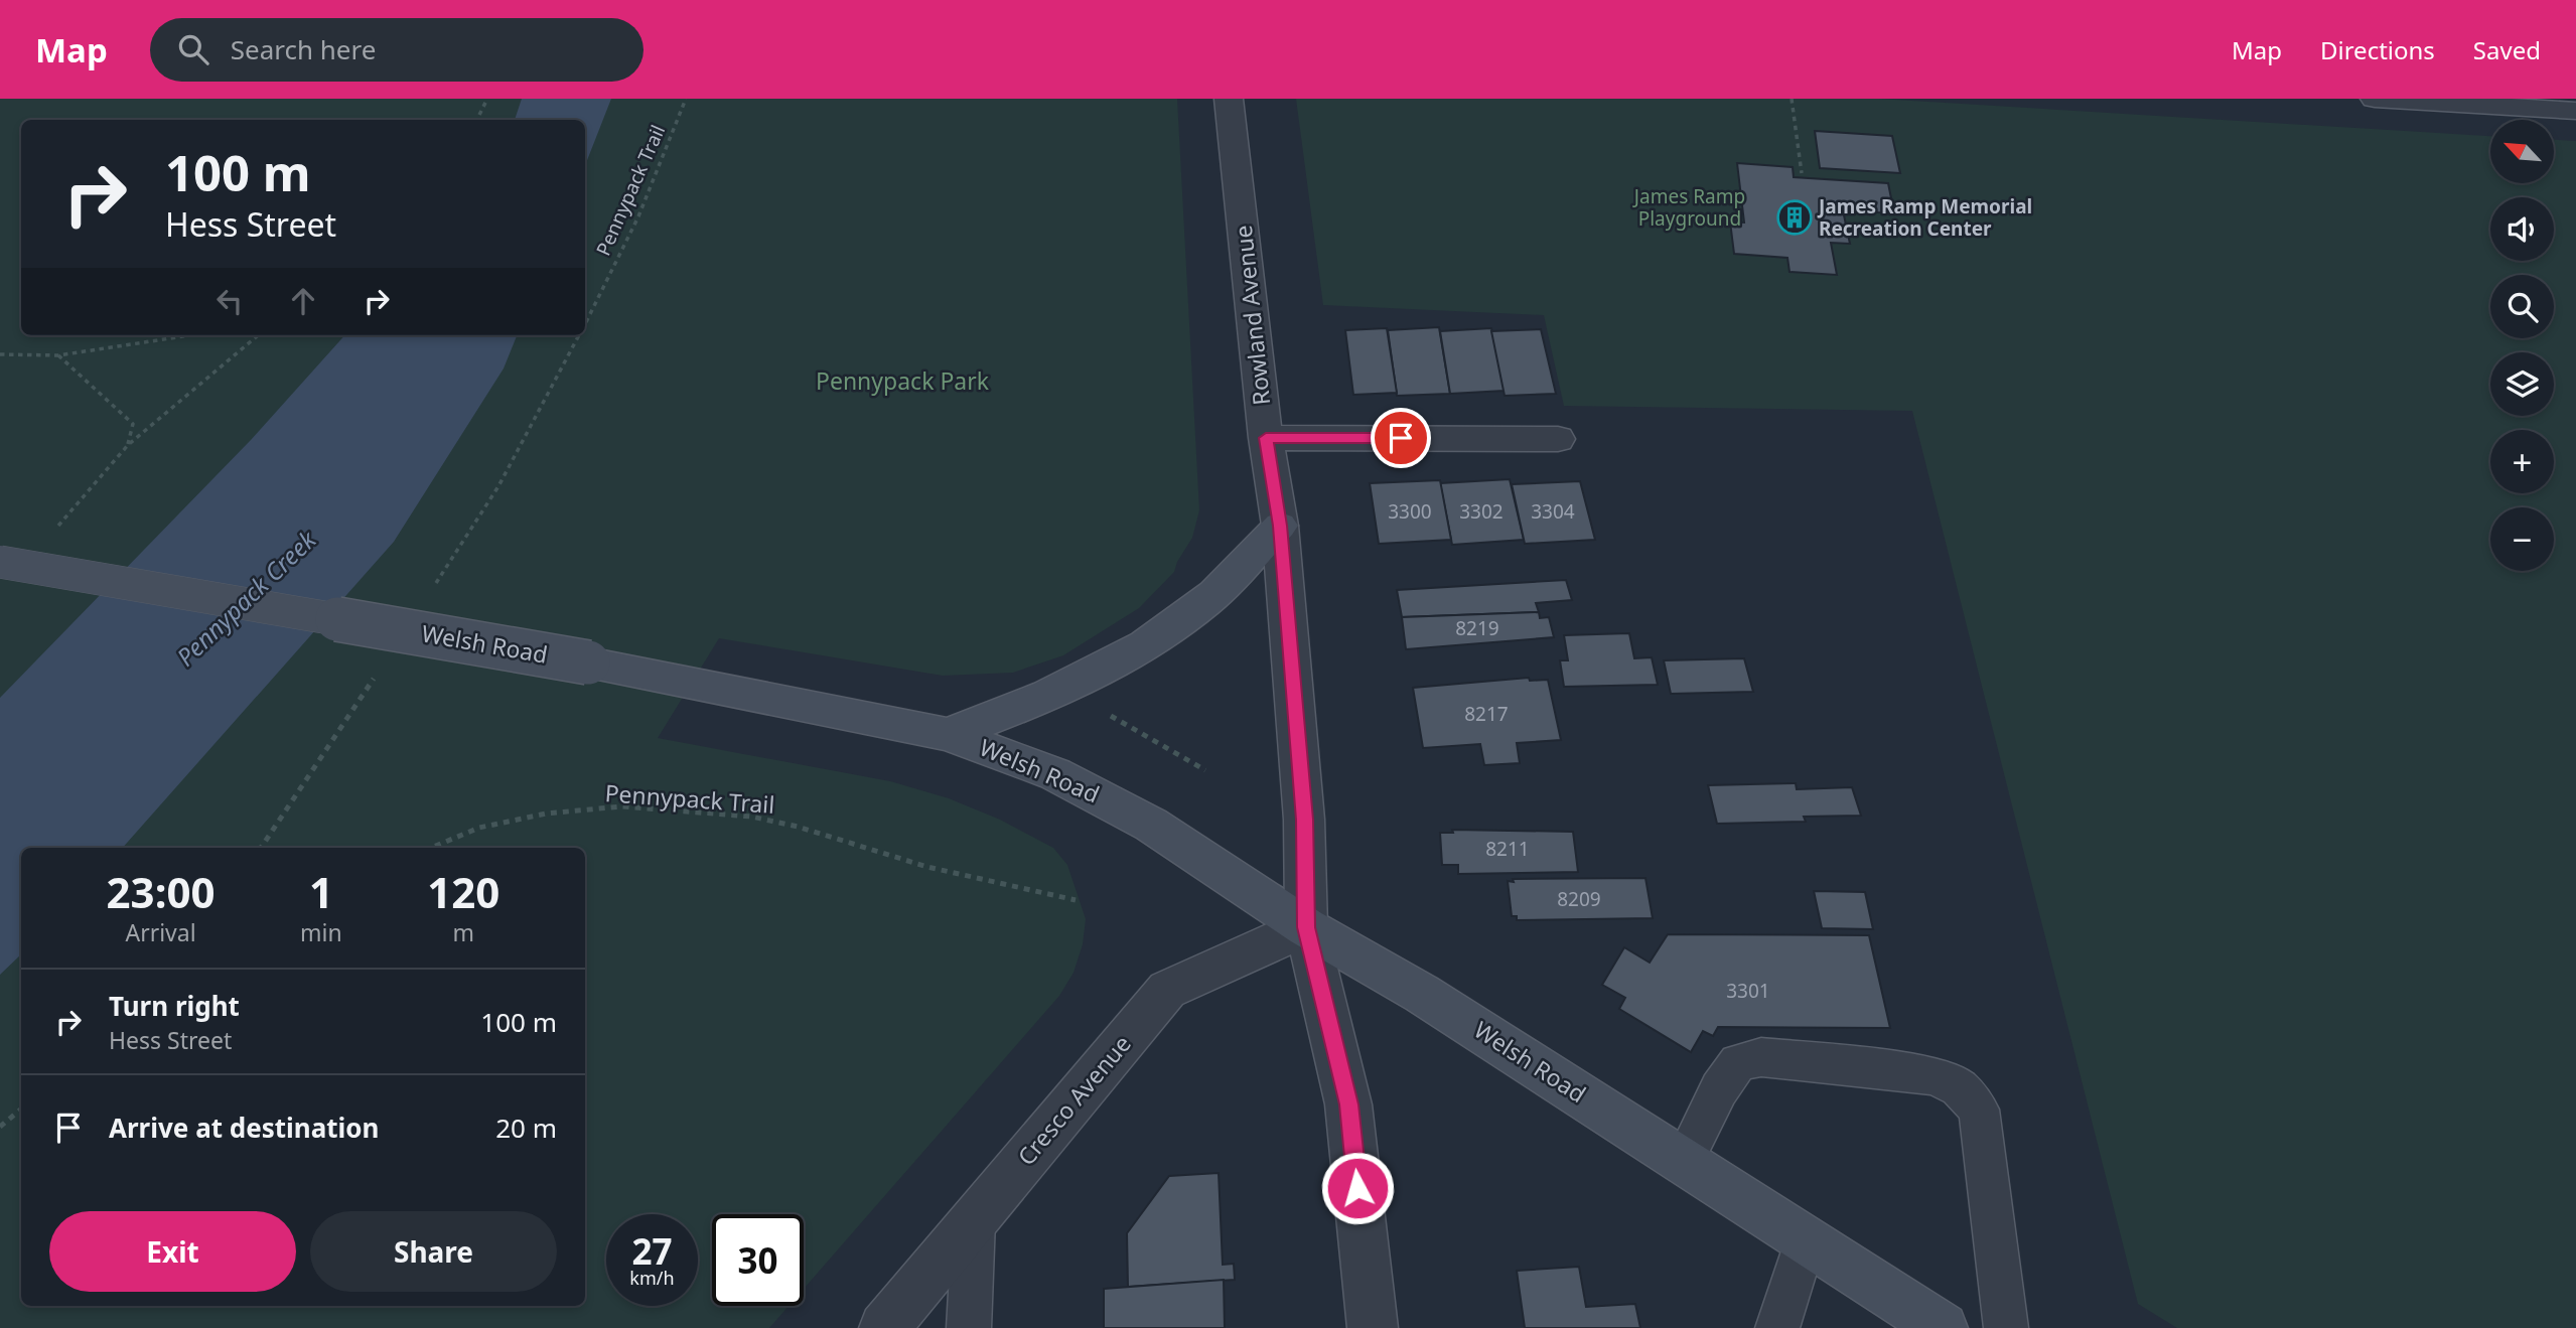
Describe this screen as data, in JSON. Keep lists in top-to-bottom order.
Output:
{
  "streets": {
    "street": ["Rowland Avenue", "Welsh Road", "Cresco Avenue"],
    "path": ["Pennypack Trail"]
  },
  "crossings": [
    ["Rowland Avenue", "Welsh Road"],
    ["Rowland Avenue", "Cresco Avenue"],
    ["Welsh Road", "Cresco Avenue"]
  ],
  "water": ["Pennypack Creek"],
  "parks": ["James Ramp Playground", "Pennypack Park"],
  "places": {
    "building": ["James Ramp Memorial Recreation Center"]
  },
  "house_numbers": [
    "3300",
    "3302",
    "3304",
    "8219",
    "8217",
    "8211",
    "8209",
    "3301"
  ],
  "north": "top left",
  "page": {
    "header": "Map",
    "search": "Search here",
    "nav": ["Map", "Directions", "Saved"],
    "map_buttons": ["+", "−"],
    "turn": ["100 m", "Hess Street"],
    "eta": [
      "23:00",
      "Arrival",
      "1",
      "min",
      "120",
      "m"
    ],
    "list": [
      {
        "name": "Turn right",
        "note": "Hess Street",
        "value": "100 m"
      },
      {
        "name": "Arrive at destination",
        "value": "20 m"
      }
    ],
    "buttons": ["Exit", "Share"],
    "speed": "27 km/h",
    "limit": "30"
  }
}
